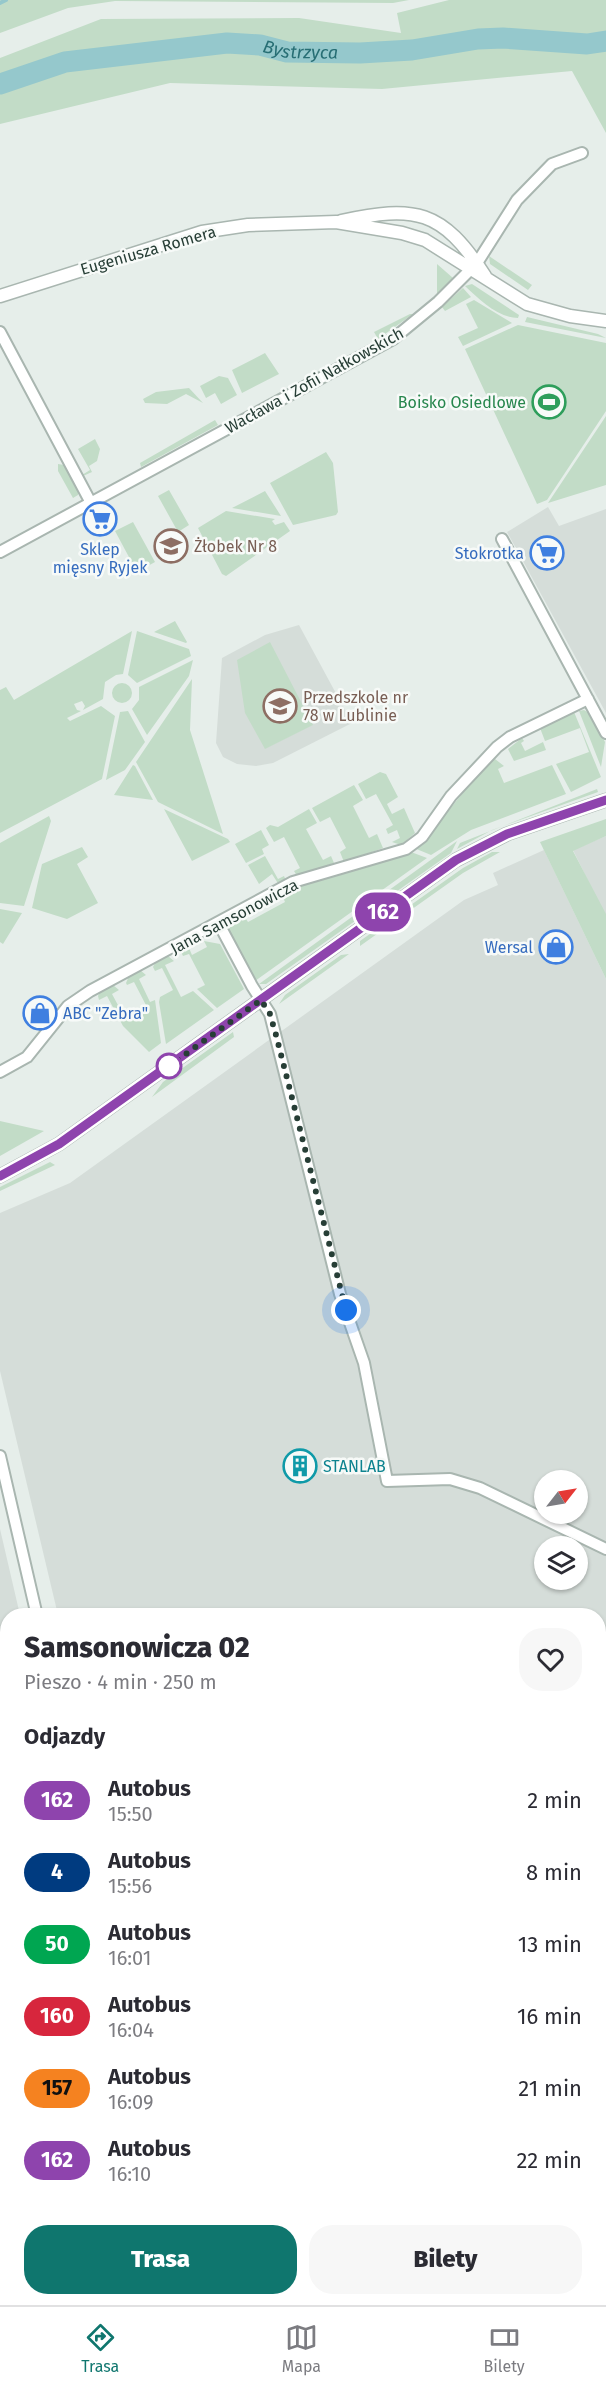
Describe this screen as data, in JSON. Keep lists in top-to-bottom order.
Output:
{
  "streets": {
    "street": ["Eugeniusza Romera", "Wacława i Zofii Nałkowskich", "Jana Samsonowicza"]
  },
  "crossings": [
    ["Eugeniusza Romera", "Wacława i Zofii Nałkowskich"]
  ],
  "water": ["Bystrzyca"],
  "places": {
    "sports": ["Boisko Osiedlowe"],
    "supermarket": ["Sklep mięsny Ryjek", "Stokrotka"],
    "school or university": ["Żłobek Nr 8", "Przedszkole nr 78 w Lublinie"],
    "shop": ["Wersal", "ABC \"Zebra\""],
    "building": ["STANLAB"]
  },
  "lines": ["bus line 162"],
  "north": "top right",
  "page": {
    "on_map": "162",
    "heading": [
      ["Samsonowicza 02", "Pieszo · 4 min · 250 m"],
      "Odjazdy"
    ],
    "list": [
      {
        "mark": "162",
        "name": "Autobus",
        "note": "15:50",
        "value": "2 min"
      },
      {
        "mark": "4",
        "name": "Autobus",
        "note": "15:56",
        "value": "8 min"
      },
      {
        "mark": "50",
        "name": "Autobus",
        "note": "16:01",
        "value": "13 min"
      },
      {
        "mark": "160",
        "name": "Autobus",
        "note": "16:04",
        "value": "16 min"
      },
      {
        "mark": "157",
        "name": "Autobus",
        "note": "16:09",
        "value": "21 min"
      },
      {
        "mark": "162",
        "name": "Autobus",
        "note": "16:10",
        "value": "22 min"
      }
    ],
    "buttons": ["Trasa", "Bilety"],
    "tabs": ["Trasa", "Mapa", "Bilety"]
  }
}
